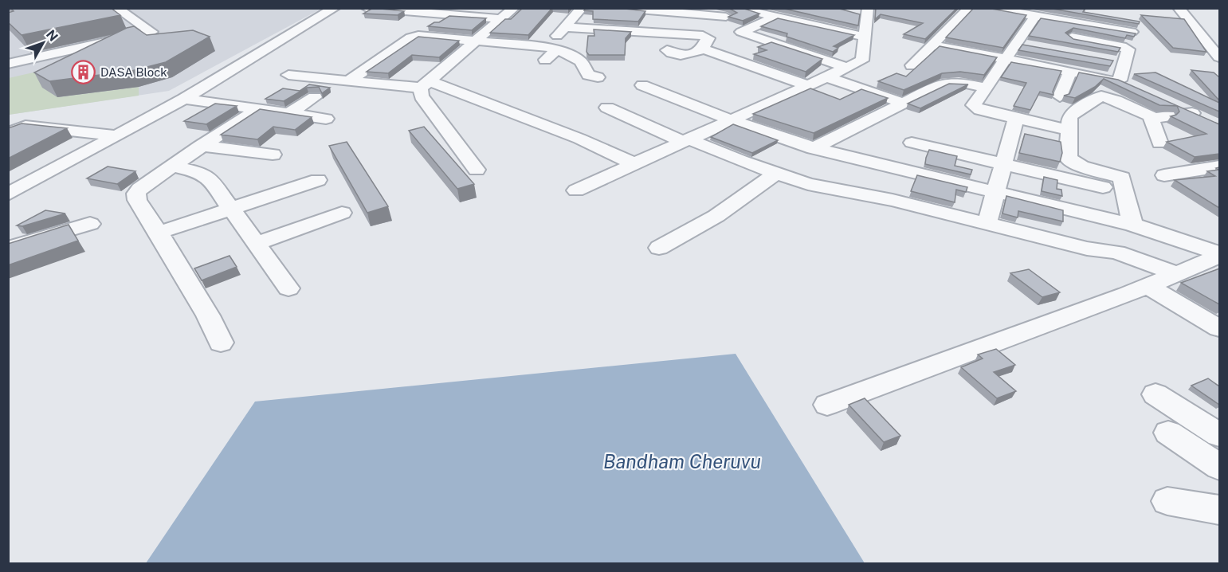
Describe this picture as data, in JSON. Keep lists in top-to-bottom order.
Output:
{
  "water": ["Bandham Cheruvu"],
  "places": {
    "building": ["DASA Block"]
  },
  "north": "top right"
}
